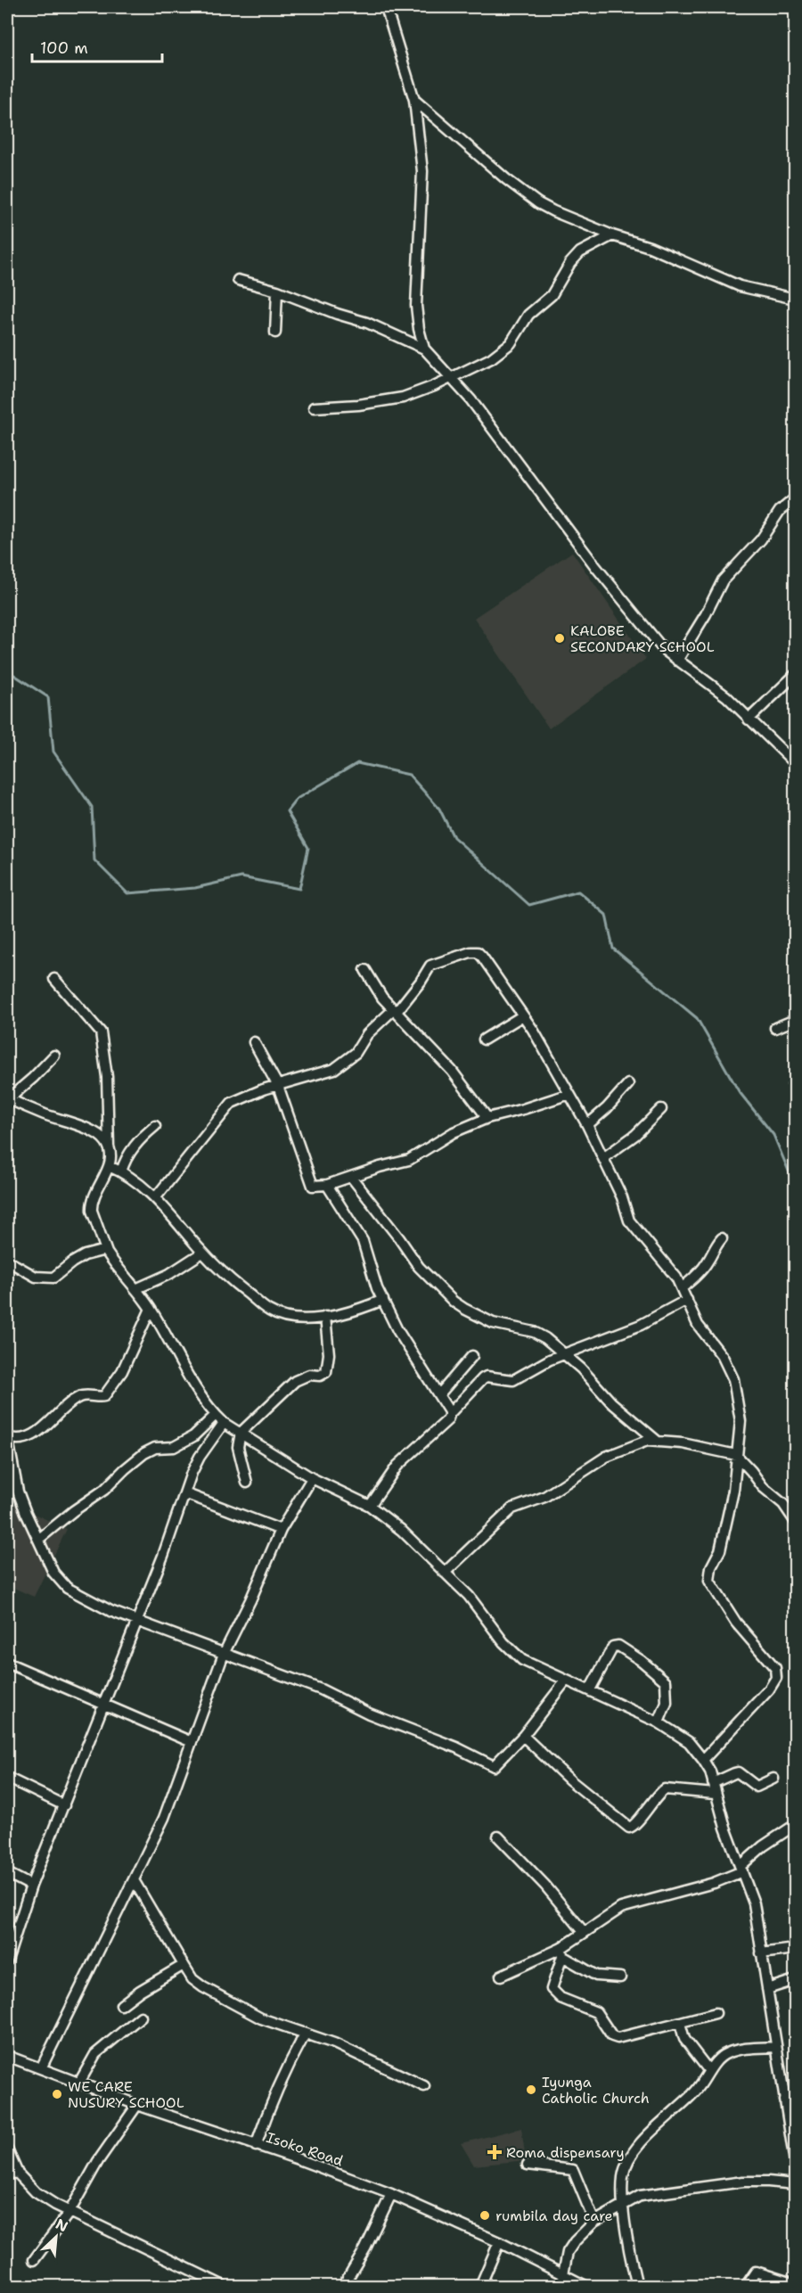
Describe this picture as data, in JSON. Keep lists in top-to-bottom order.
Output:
{
  "streets": {
    "street": ["Isoko Road"]
  },
  "places": {
    "other": [
      "KALOBE SECONDARY SCHOOL",
      "Iyunga Catholic Church",
      "WE CARE NUSURY SCHOOL",
      "rumbila day care"
    ],
    "health": ["Roma dispensary"]
  },
  "scale_bar": "100 m",
  "north": "top right"
}
